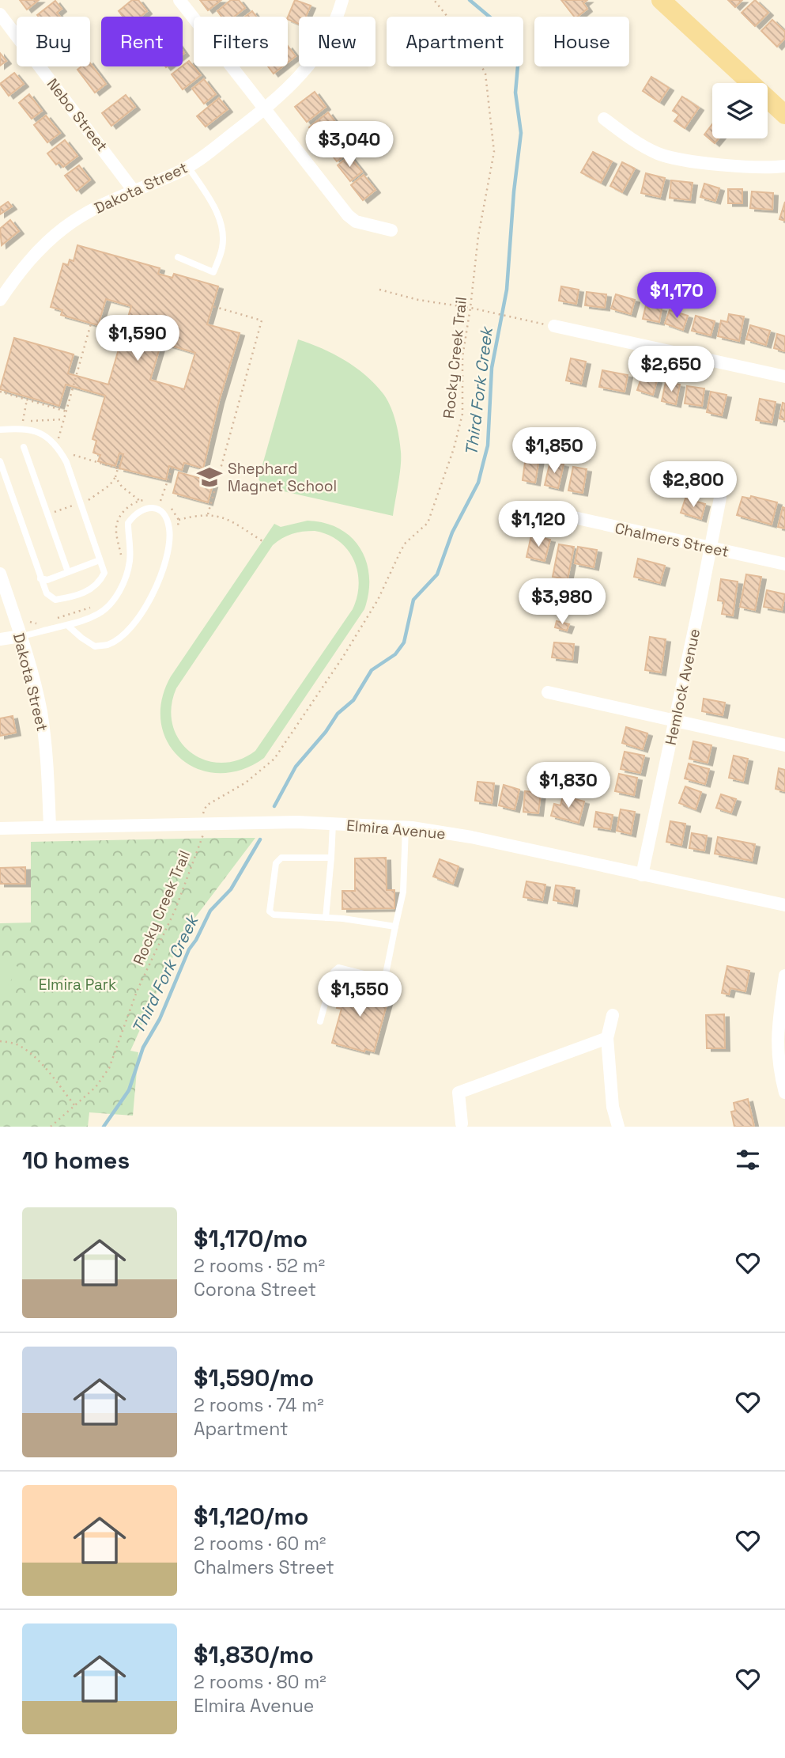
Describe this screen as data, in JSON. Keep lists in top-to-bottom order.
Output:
{
  "streets": {
    "street": [
      "Nebo Street",
      "Dakota Street",
      "Chalmers Street",
      "Hemlock Avenue",
      "Elmira Avenue"
    ],
    "path": ["Rocky Creek Trail"]
  },
  "crossings": [
    ["Nebo Street", "Dakota Street"],
    ["Dakota Street", "Elmira Avenue"],
    ["Chalmers Street", "Hemlock Avenue"],
    ["Hemlock Avenue", "Elmira Avenue"]
  ],
  "water": ["Third Fork Creek"],
  "parks": ["Elmira Park"],
  "places": {
    "school or university": ["Shephard Magnet School"]
  },
  "page": {
    "chip": [
      "Buy",
      "Rent",
      "Filters",
      "New",
      "Apartment",
      "House"
    ],
    "price": [
      "$3,040",
      "$1,170",
      "$1,590",
      "$2,650",
      "$1,850",
      "$2,800",
      "$1,120",
      "$3,980",
      "$1,830",
      "$1,550"
    ],
    "heading": "10 homes",
    "list": [
      {
        "name": "$1,170/mo",
        "note": "2 rooms · 52 m² · Corona Street"
      },
      {
        "name": "$1,590/mo",
        "note": "2 rooms · 74 m² · Apartment"
      },
      {
        "name": "$1,120/mo",
        "note": "2 rooms · 60 m² · Chalmers Street"
      },
      {
        "name": "$1,830/mo",
        "note": "2 rooms · 80 m² · Elmira Avenue"
      }
    ]
  }
}
